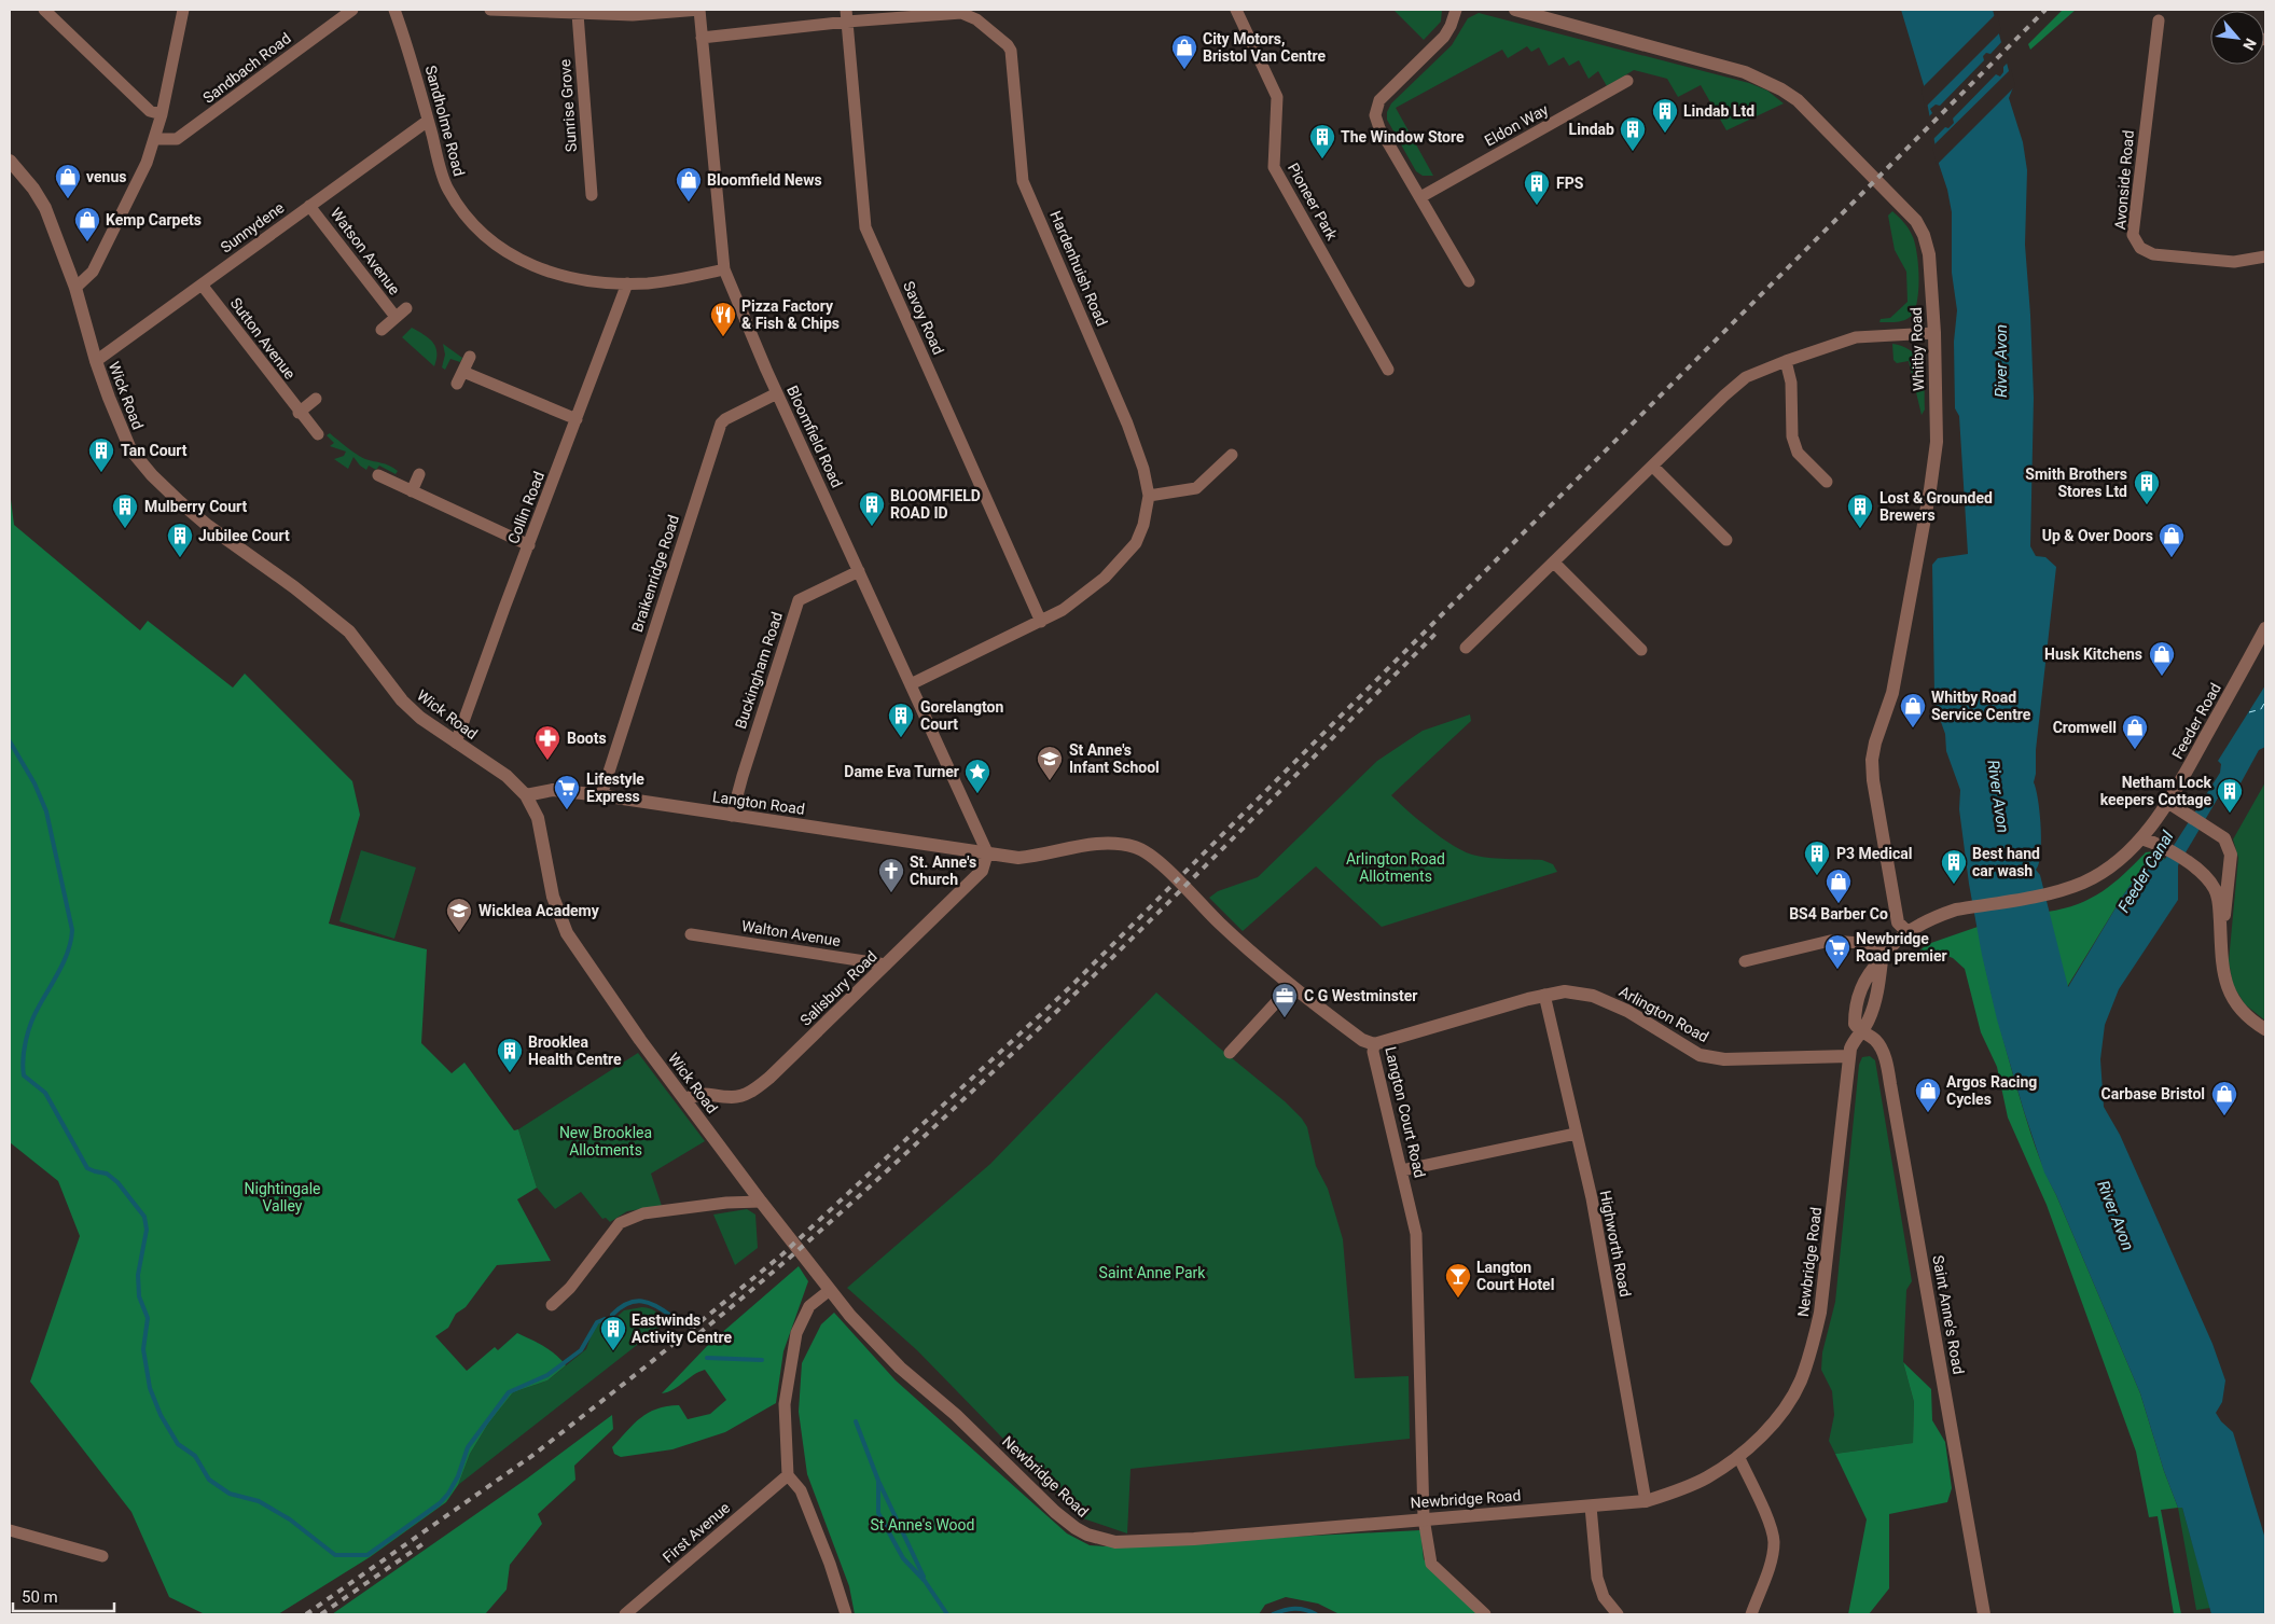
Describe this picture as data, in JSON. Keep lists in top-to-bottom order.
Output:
{
  "streets": {
    "street": [
      "Sandbach Road",
      "Sunrise Grove",
      "Sandholme Road",
      "Eldon Way",
      "Avonside Road",
      "Pioneer Park",
      "Sunnydene",
      "Watson Avenue",
      "Hardenhuish Road",
      "Savoy Road",
      "Sutton Avenue",
      "Whitby Road",
      "Wick Road",
      "Bloomfield Road",
      "Collin Road",
      "Braikenridge Road",
      "Buckingham Road",
      "Feeder Road",
      "Langton Road",
      "Walton Avenue",
      "Salisbury Road",
      "Arlington Road",
      "Langton Court Road",
      "Highworth Road",
      "Newbridge Road",
      "Saint Anne's Road",
      "First Avenue"
    ]
  },
  "crossings": [
    ["Sandholme Road", "Sunnydene"],
    ["Sandholme Road", "Bloomfield Road"],
    ["Sandholme Road", "Collin Road"],
    ["Sunnydene", "Watson Avenue"],
    ["Sunnydene", "Sutton Avenue"],
    ["Sunnydene", "Wick Road"],
    ["Hardenhuish Road", "Savoy Road"],
    ["Hardenhuish Road", "Bloomfield Road"],
    ["Whitby Road", "Feeder Road"],
    ["Wick Road", "Collin Road"],
    ["Wick Road", "Langton Road"],
    ["Wick Road", "Salisbury Road"],
    ["Wick Road", "Newbridge Road"],
    ["Bloomfield Road", "Braikenridge Road"],
    ["Bloomfield Road", "Buckingham Road"],
    ["Bloomfield Road", "Langton Road"],
    ["Bloomfield Road", "Salisbury Road"],
    ["Bloomfield Road", "Langton Court Road"],
    ["Braikenridge Road", "Langton Road"],
    ["Buckingham Road", "Langton Road"],
    ["Feeder Road", "Newbridge Road"],
    ["Langton Road", "Salisbury Road"],
    ["Langton Road", "Langton Court Road"],
    ["Walton Avenue", "Salisbury Road"],
    ["Salisbury Road", "Langton Court Road"],
    ["Arlington Road", "Langton Court Road"],
    ["Arlington Road", "Highworth Road"],
    ["Arlington Road", "Newbridge Road"],
    ["Langton Court Road", "Newbridge Road"],
    ["Highworth Road", "Newbridge Road"],
    ["Newbridge Road", "Saint Anne's Road"]
  ],
  "water": ["River Avon", "Feeder Canal"],
  "parks": [
    "Arlington Road Allotments",
    "New Brooklea Allotments",
    "Nightingale Valley",
    "Saint Anne Park",
    "St Anne's Wood"
  ],
  "places": {
    "shop": [
      "City Motors, Bristol Van Centre",
      "venus",
      "Bloomfield News",
      "Kemp Carpets",
      "Up & Over Doors",
      "Husk Kitchens",
      "Whitby Road Service Centre",
      "Cromwell",
      "BS4 Barber Co",
      "Argos Racing Cycles",
      "Carbase Bristol"
    ],
    "building": [
      "Lindab Ltd",
      "Lindab",
      "The Window Store",
      "FPS",
      "Tan Court",
      "Smith Brothers Stores Ltd",
      "BLOOMFIELD ROAD ID",
      "Mulberry Court",
      "Lost & Grounded Brewers",
      "Jubilee Court",
      "Gorelangton Court",
      "Netham Lock keepers Cottage",
      "P3 Medical",
      "Best hand car wash",
      "Brooklea Health Centre",
      "Eastwinds Activity Centre"
    ],
    "restaurant": ["Pizza Factory & Fish & Chips"],
    "pharmacy": ["Boots"],
    "school or university": ["St Anne's Infant School", "Wicklea Academy"],
    "place": ["Dame Eva Turner"],
    "supermarket": ["Lifestyle Express", "Newbridge Road premier"],
    "church": ["St. Anne's Church"],
    "office": ["C G Westminster"],
    "bar": ["Langton Court Hotel"]
  },
  "scale_bar": "50 m",
  "north": "bottom right"
}
